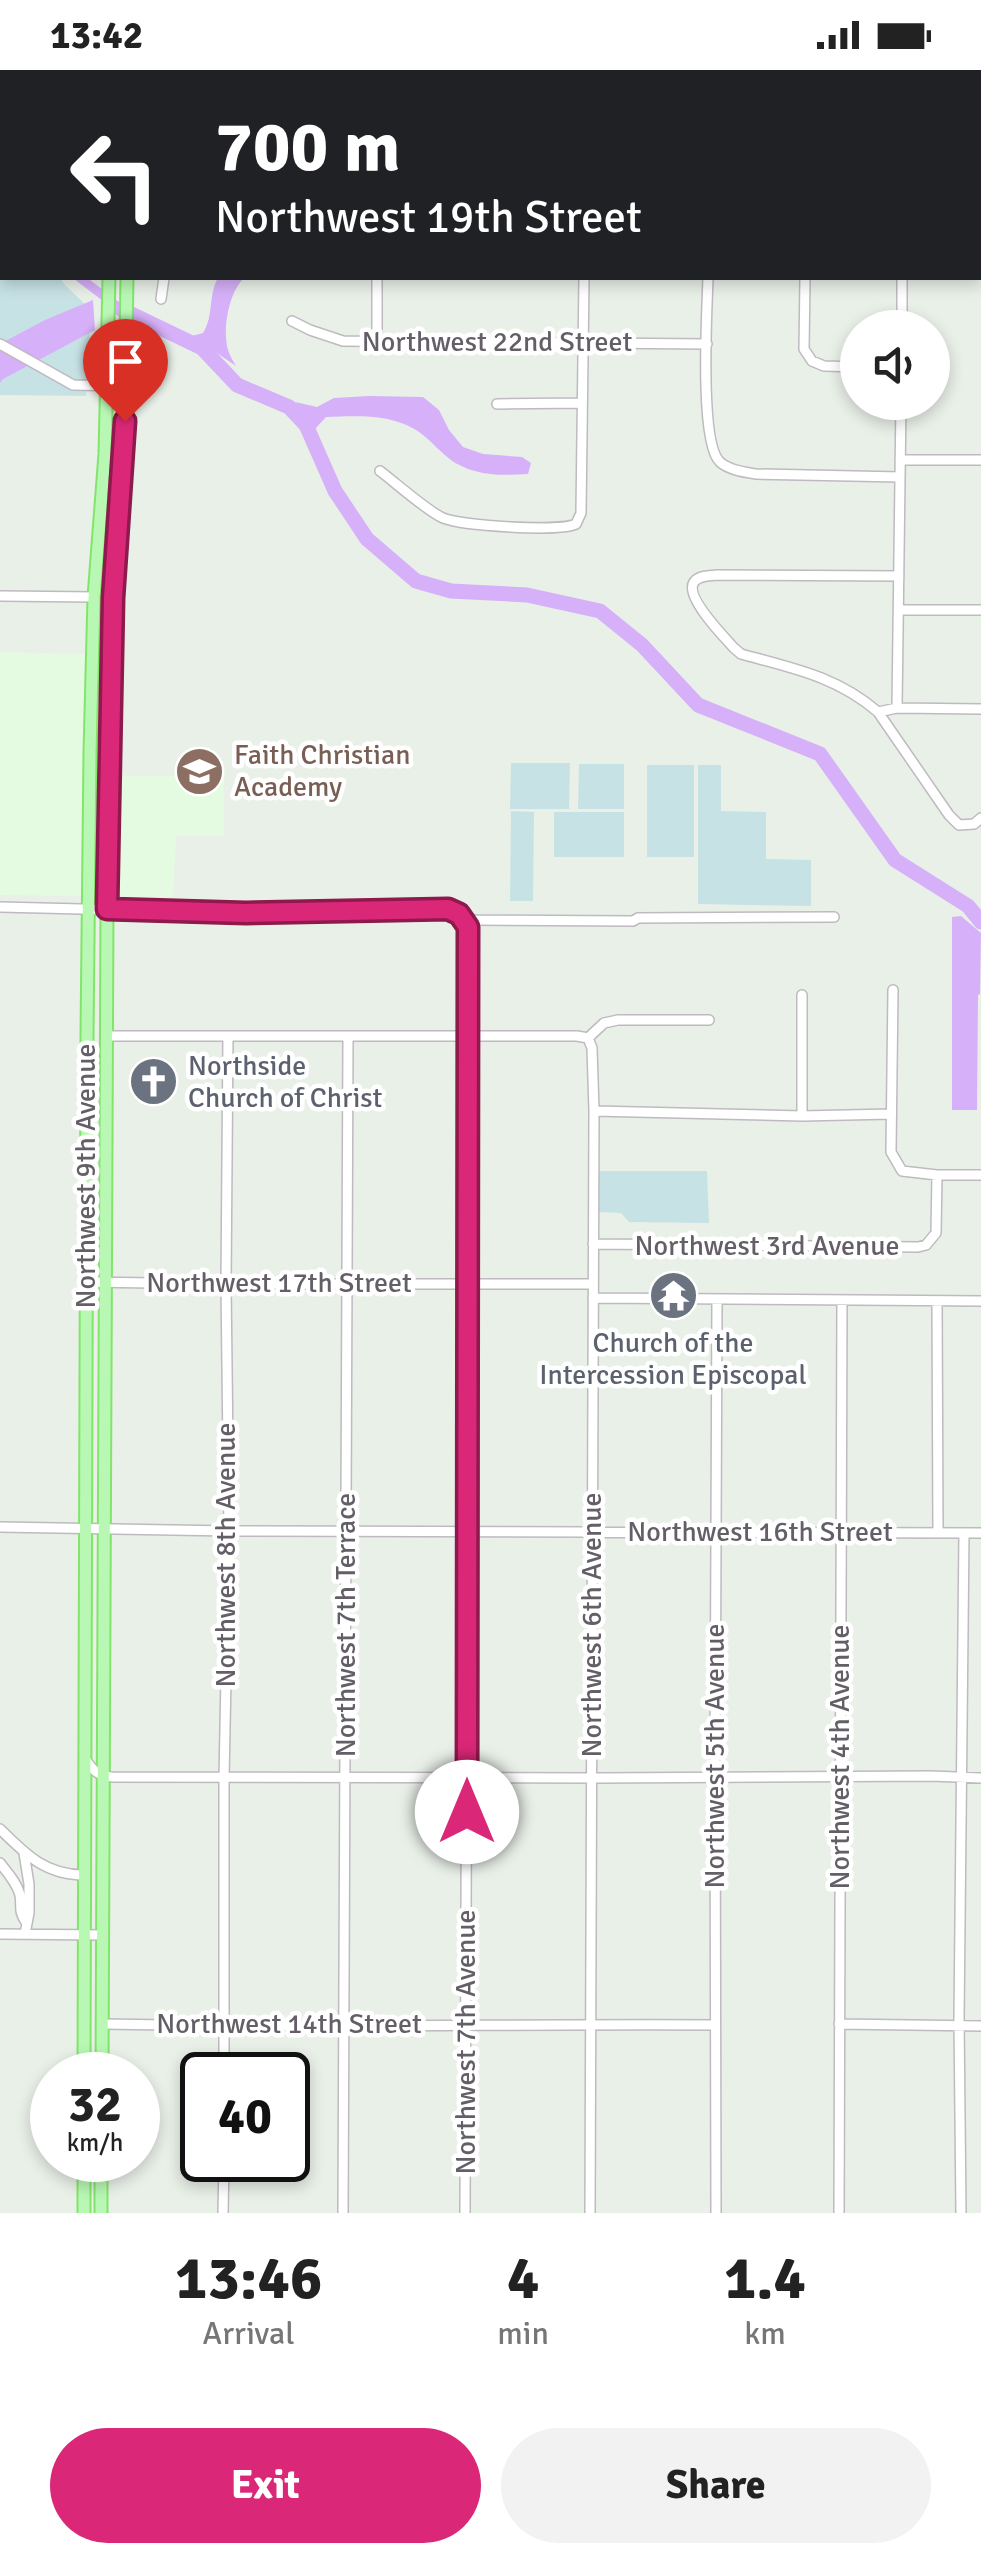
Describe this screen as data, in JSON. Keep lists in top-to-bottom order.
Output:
{
  "streets": {
    "main road": ["Northwest 9th Avenue"],
    "street": [
      "Northwest 22nd Street",
      "Northwest 3rd Avenue",
      "Northwest 17th Street",
      "Northwest 16th Street",
      "Northwest 8th Avenue",
      "Northwest 7th Terrace",
      "Northwest 6th Avenue",
      "Northwest 5th Avenue",
      "Northwest 4th Avenue",
      "Northwest 14th Street",
      "Northwest 7th Avenue"
    ]
  },
  "crossings": [
    ["Northwest 9th Avenue", "Northwest 17th Street"],
    ["Northwest 9th Avenue", "Northwest 16th Street"],
    ["Northwest 9th Avenue", "Northwest 14th Street"],
    ["Northwest 3rd Avenue", "Northwest 6th Avenue"],
    ["Northwest 17th Street", "Northwest 8th Avenue"],
    ["Northwest 17th Street", "Northwest 7th Terrace"],
    ["Northwest 17th Street", "Northwest 6th Avenue"],
    ["Northwest 17th Street", "Northwest 7th Avenue"],
    ["Northwest 16th Street", "Northwest 8th Avenue"],
    ["Northwest 16th Street", "Northwest 7th Terrace"],
    ["Northwest 16th Street", "Northwest 6th Avenue"],
    ["Northwest 16th Street", "Northwest 5th Avenue"],
    ["Northwest 16th Street", "Northwest 4th Avenue"],
    ["Northwest 16th Street", "Northwest 7th Avenue"],
    ["Northwest 8th Avenue", "Northwest 14th Street"],
    ["Northwest 7th Terrace", "Northwest 14th Street"],
    ["Northwest 6th Avenue", "Northwest 14th Street"],
    ["Northwest 5th Avenue", "Northwest 14th Street"],
    ["Northwest 14th Street", "Northwest 7th Avenue"]
  ],
  "places": {
    "school or university": ["Faith Christian Academy"],
    "church": ["Northside Church of Christ"],
    "temple": ["Church of the Intercession Episcopal"]
  },
  "page": {
    "status": "13:42",
    "turn": ["700 m", "Northwest 19th Street"],
    "speed": "32 km/h",
    "limit": "40",
    "eta": [
      "13:46",
      "Arrival",
      "4",
      "min",
      "1.4",
      "km"
    ],
    "buttons": ["Exit", "Share"]
  }
}
